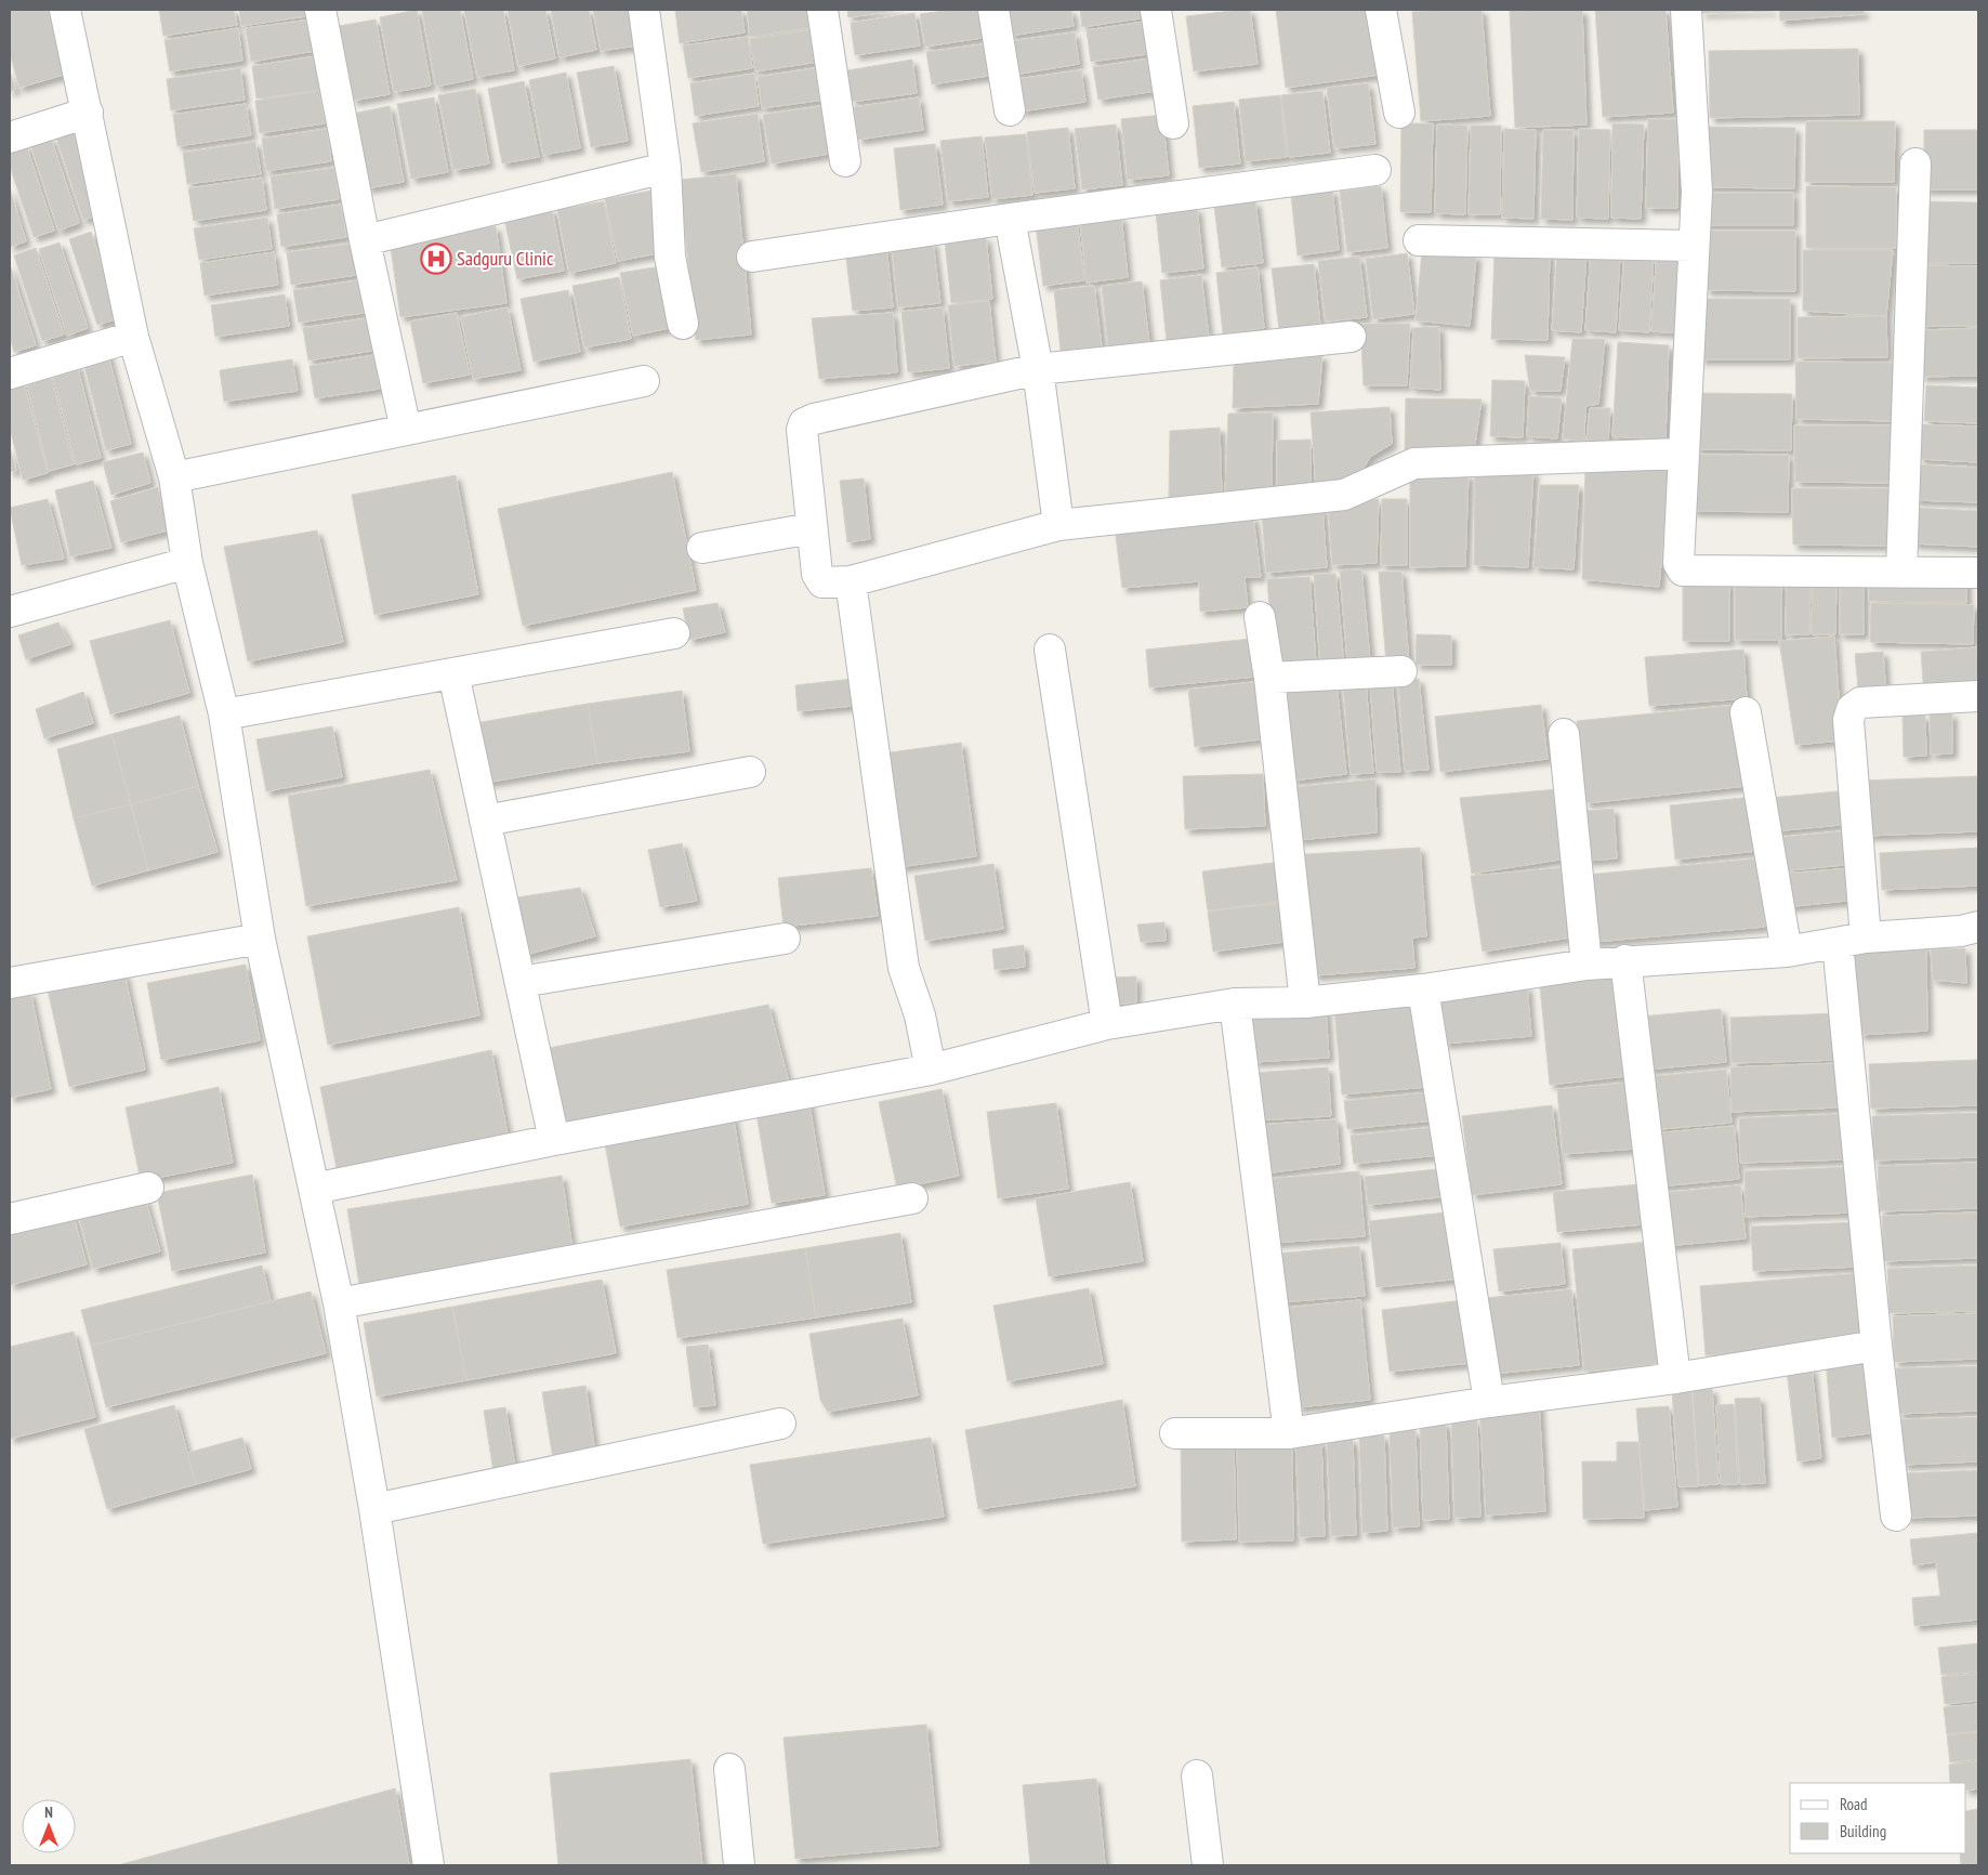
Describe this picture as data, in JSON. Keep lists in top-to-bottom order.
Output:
{
  "places": {
    "hospital": ["Sadguru Clinic"]
  },
  "legend": ["Road", "Building"],
  "north": "top"
}
